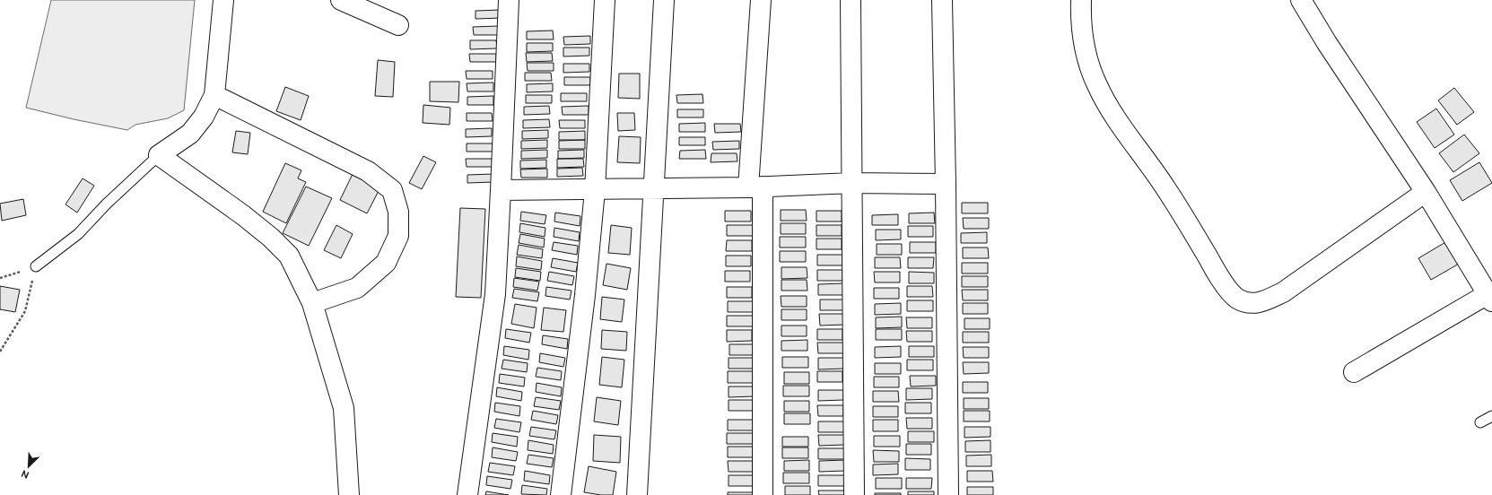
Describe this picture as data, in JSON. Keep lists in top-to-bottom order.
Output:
{
  "north": "bottom left"
}
